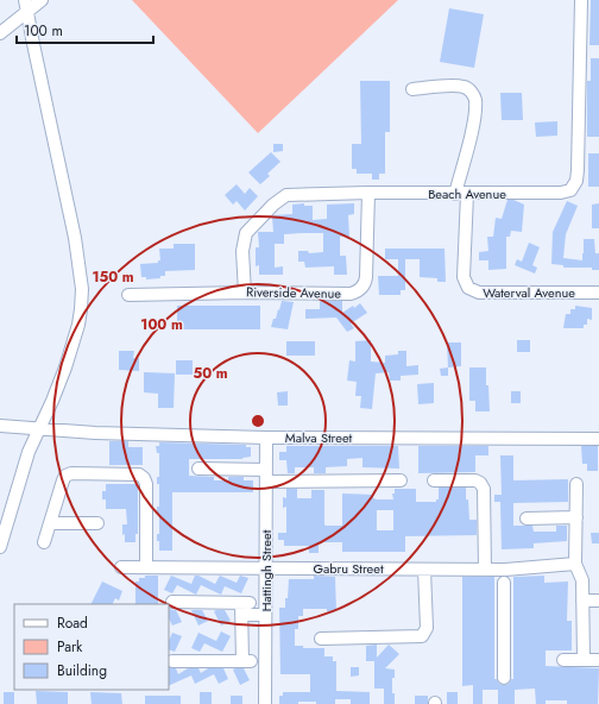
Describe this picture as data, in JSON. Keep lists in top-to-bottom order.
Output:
{
  "streets": {
    "street": [
      "Beach Avenue",
      "Riverside Avenue",
      "Waterval Avenue",
      "Malva Street",
      "Gabru Street",
      "Hattingh Street"
    ]
  },
  "crossings": [
    ["Beach Avenue", "Riverside Avenue"],
    ["Beach Avenue", "Waterval Avenue"],
    ["Malva Street", "Hattingh Street"],
    ["Gabru Street", "Hattingh Street"]
  ],
  "legend": ["Road", "Park", "Building"],
  "scale_bar": "100 m",
  "rings": ["150 m", "100 m", "50 m"]
}
